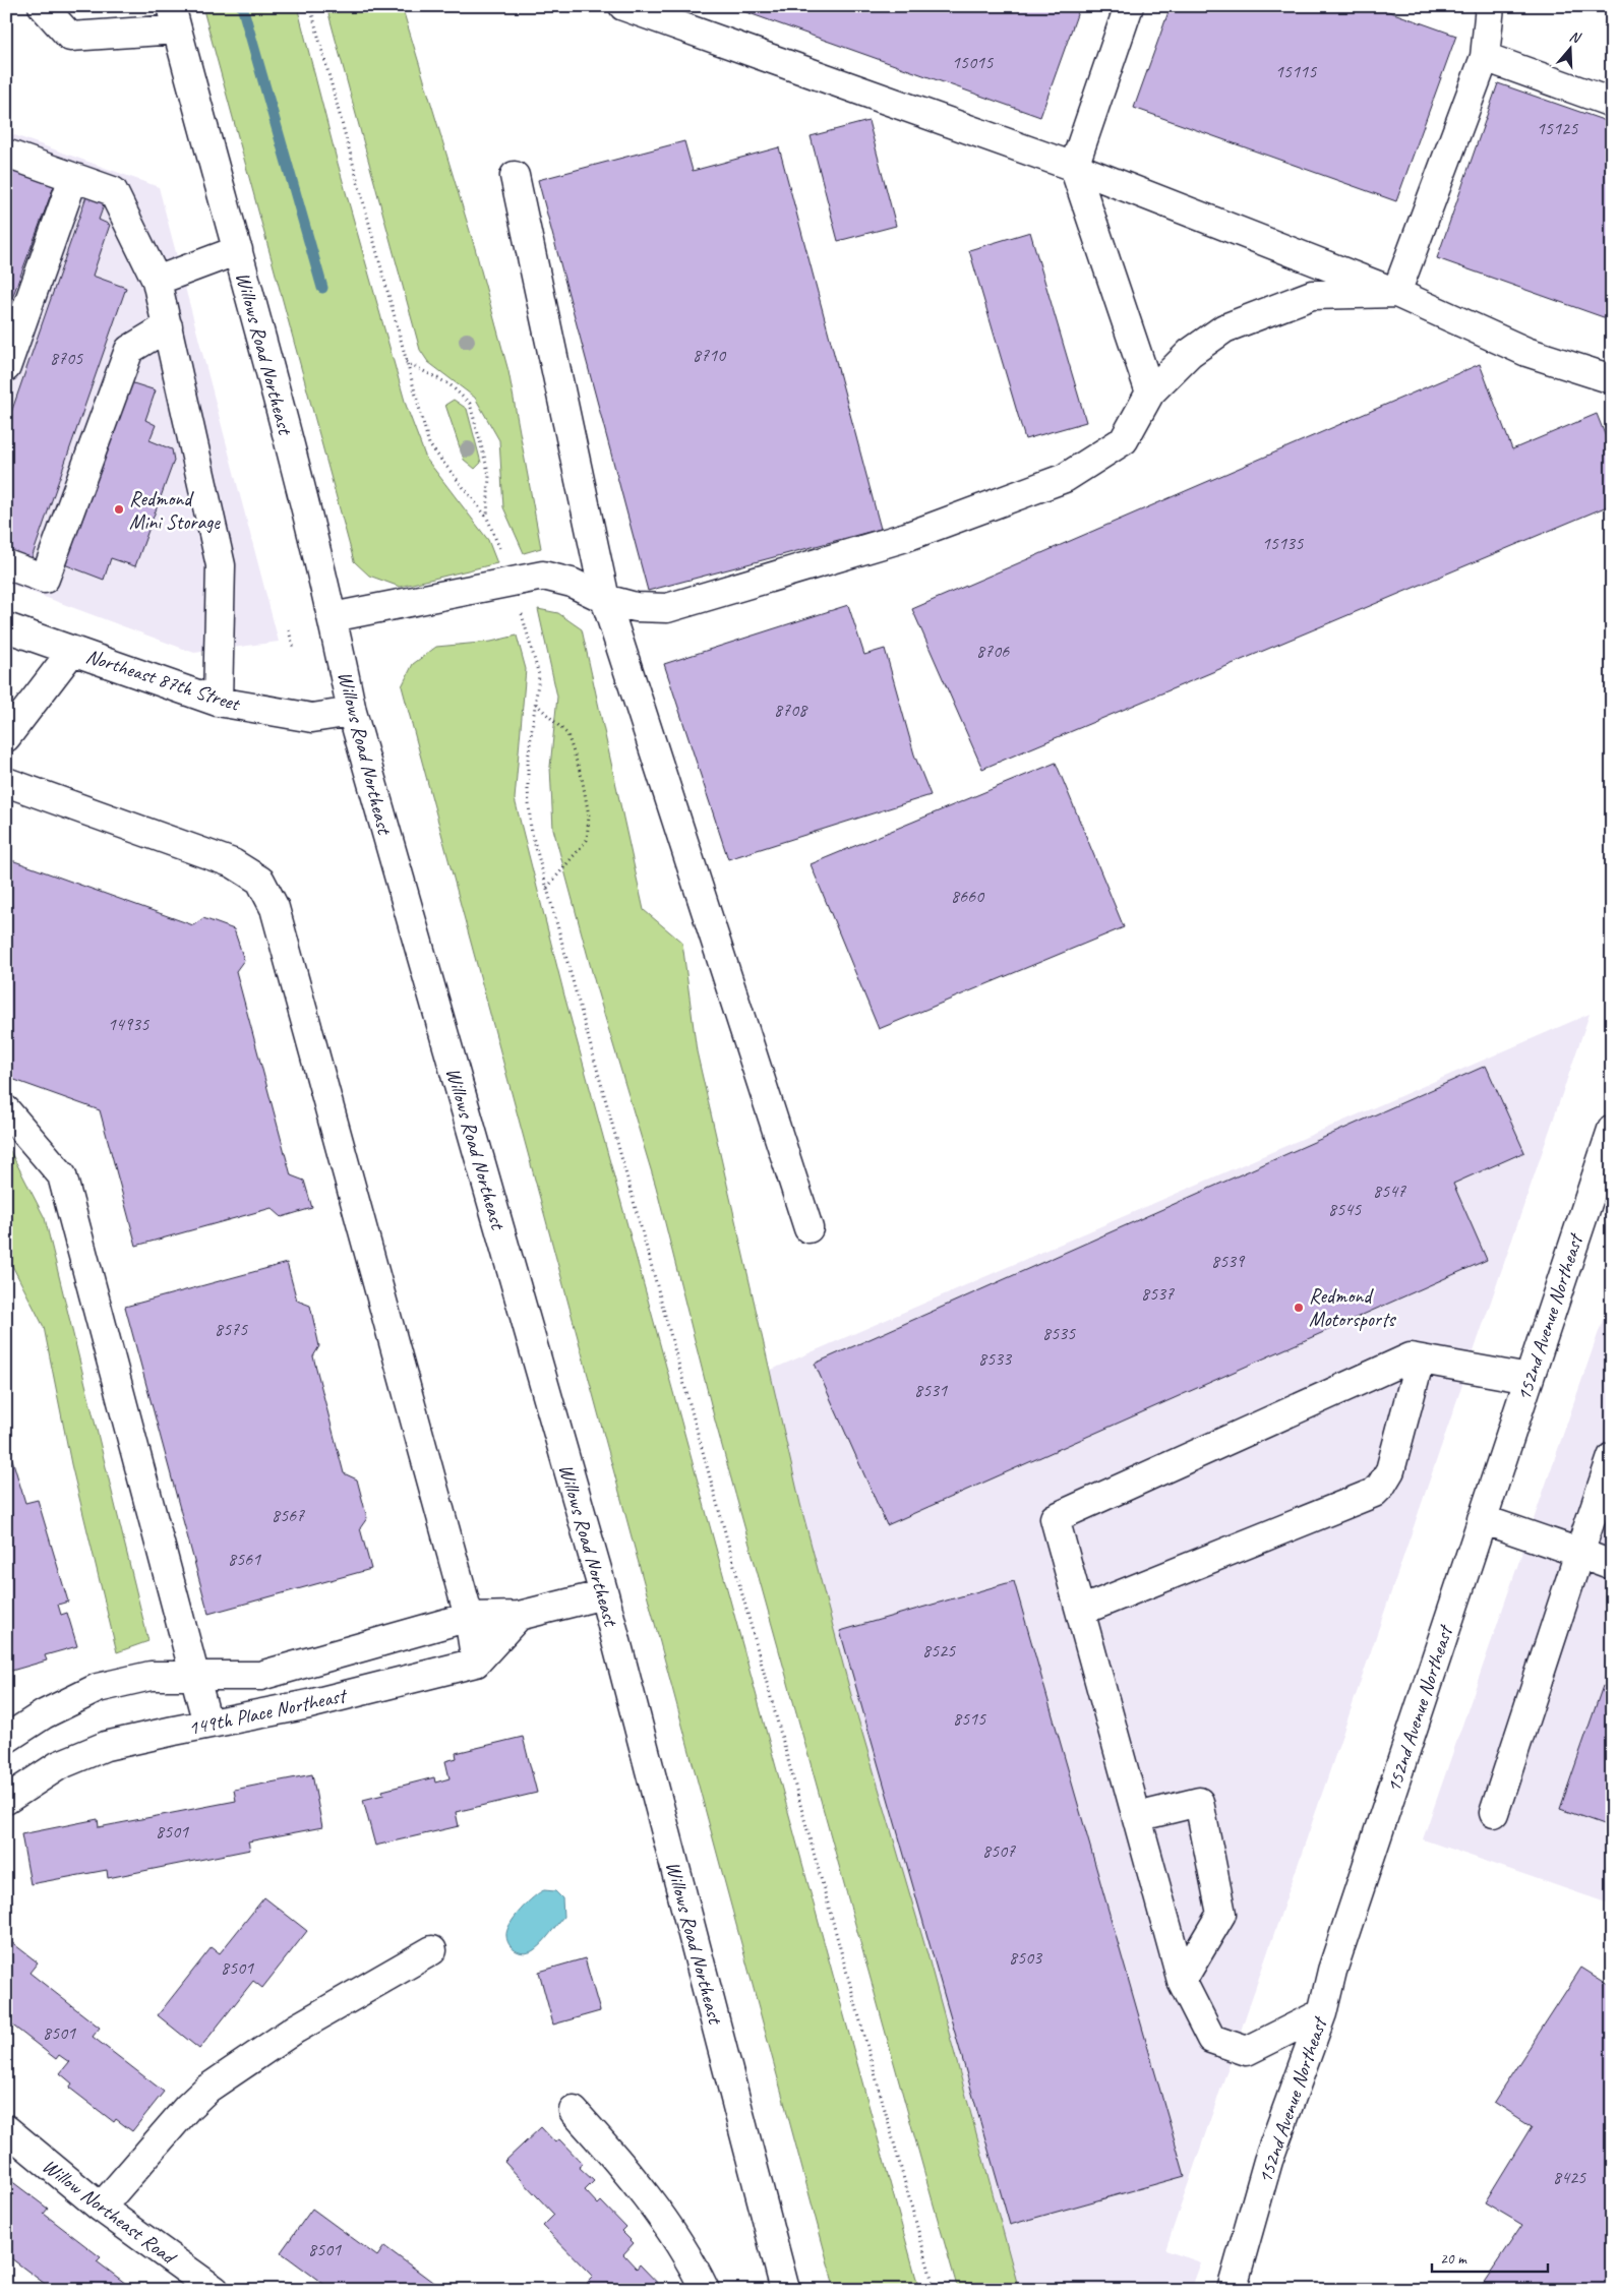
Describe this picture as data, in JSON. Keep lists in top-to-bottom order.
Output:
{
  "streets": {
    "street": [
      "Willows Road Northeast",
      "Northeast 87th Street",
      "152nd Avenue Northeast",
      "149th Place Northeast",
      "Willow Northeast Road"
    ]
  },
  "crossings": [
    ["Willows Road Northeast", "Northeast 87th Street"],
    ["Willows Road Northeast", "149th Place Northeast"]
  ],
  "places": ["Redmond Mini Storage", "Redmond Motorsports"],
  "house_numbers": [
    "15015",
    "15115",
    "15125",
    "8710",
    "8705",
    "15135",
    "8706",
    "8708",
    "8660",
    "14935",
    "8547",
    "8545",
    "8539",
    "8537",
    "8575",
    "8535",
    "8533",
    "8531",
    "8567",
    "8561",
    "8525",
    "8515",
    "8501",
    "8507",
    "8503",
    "8501",
    "8501",
    "8425",
    "8501"
  ],
  "scale_bar": "20 m",
  "north": "top"
}
